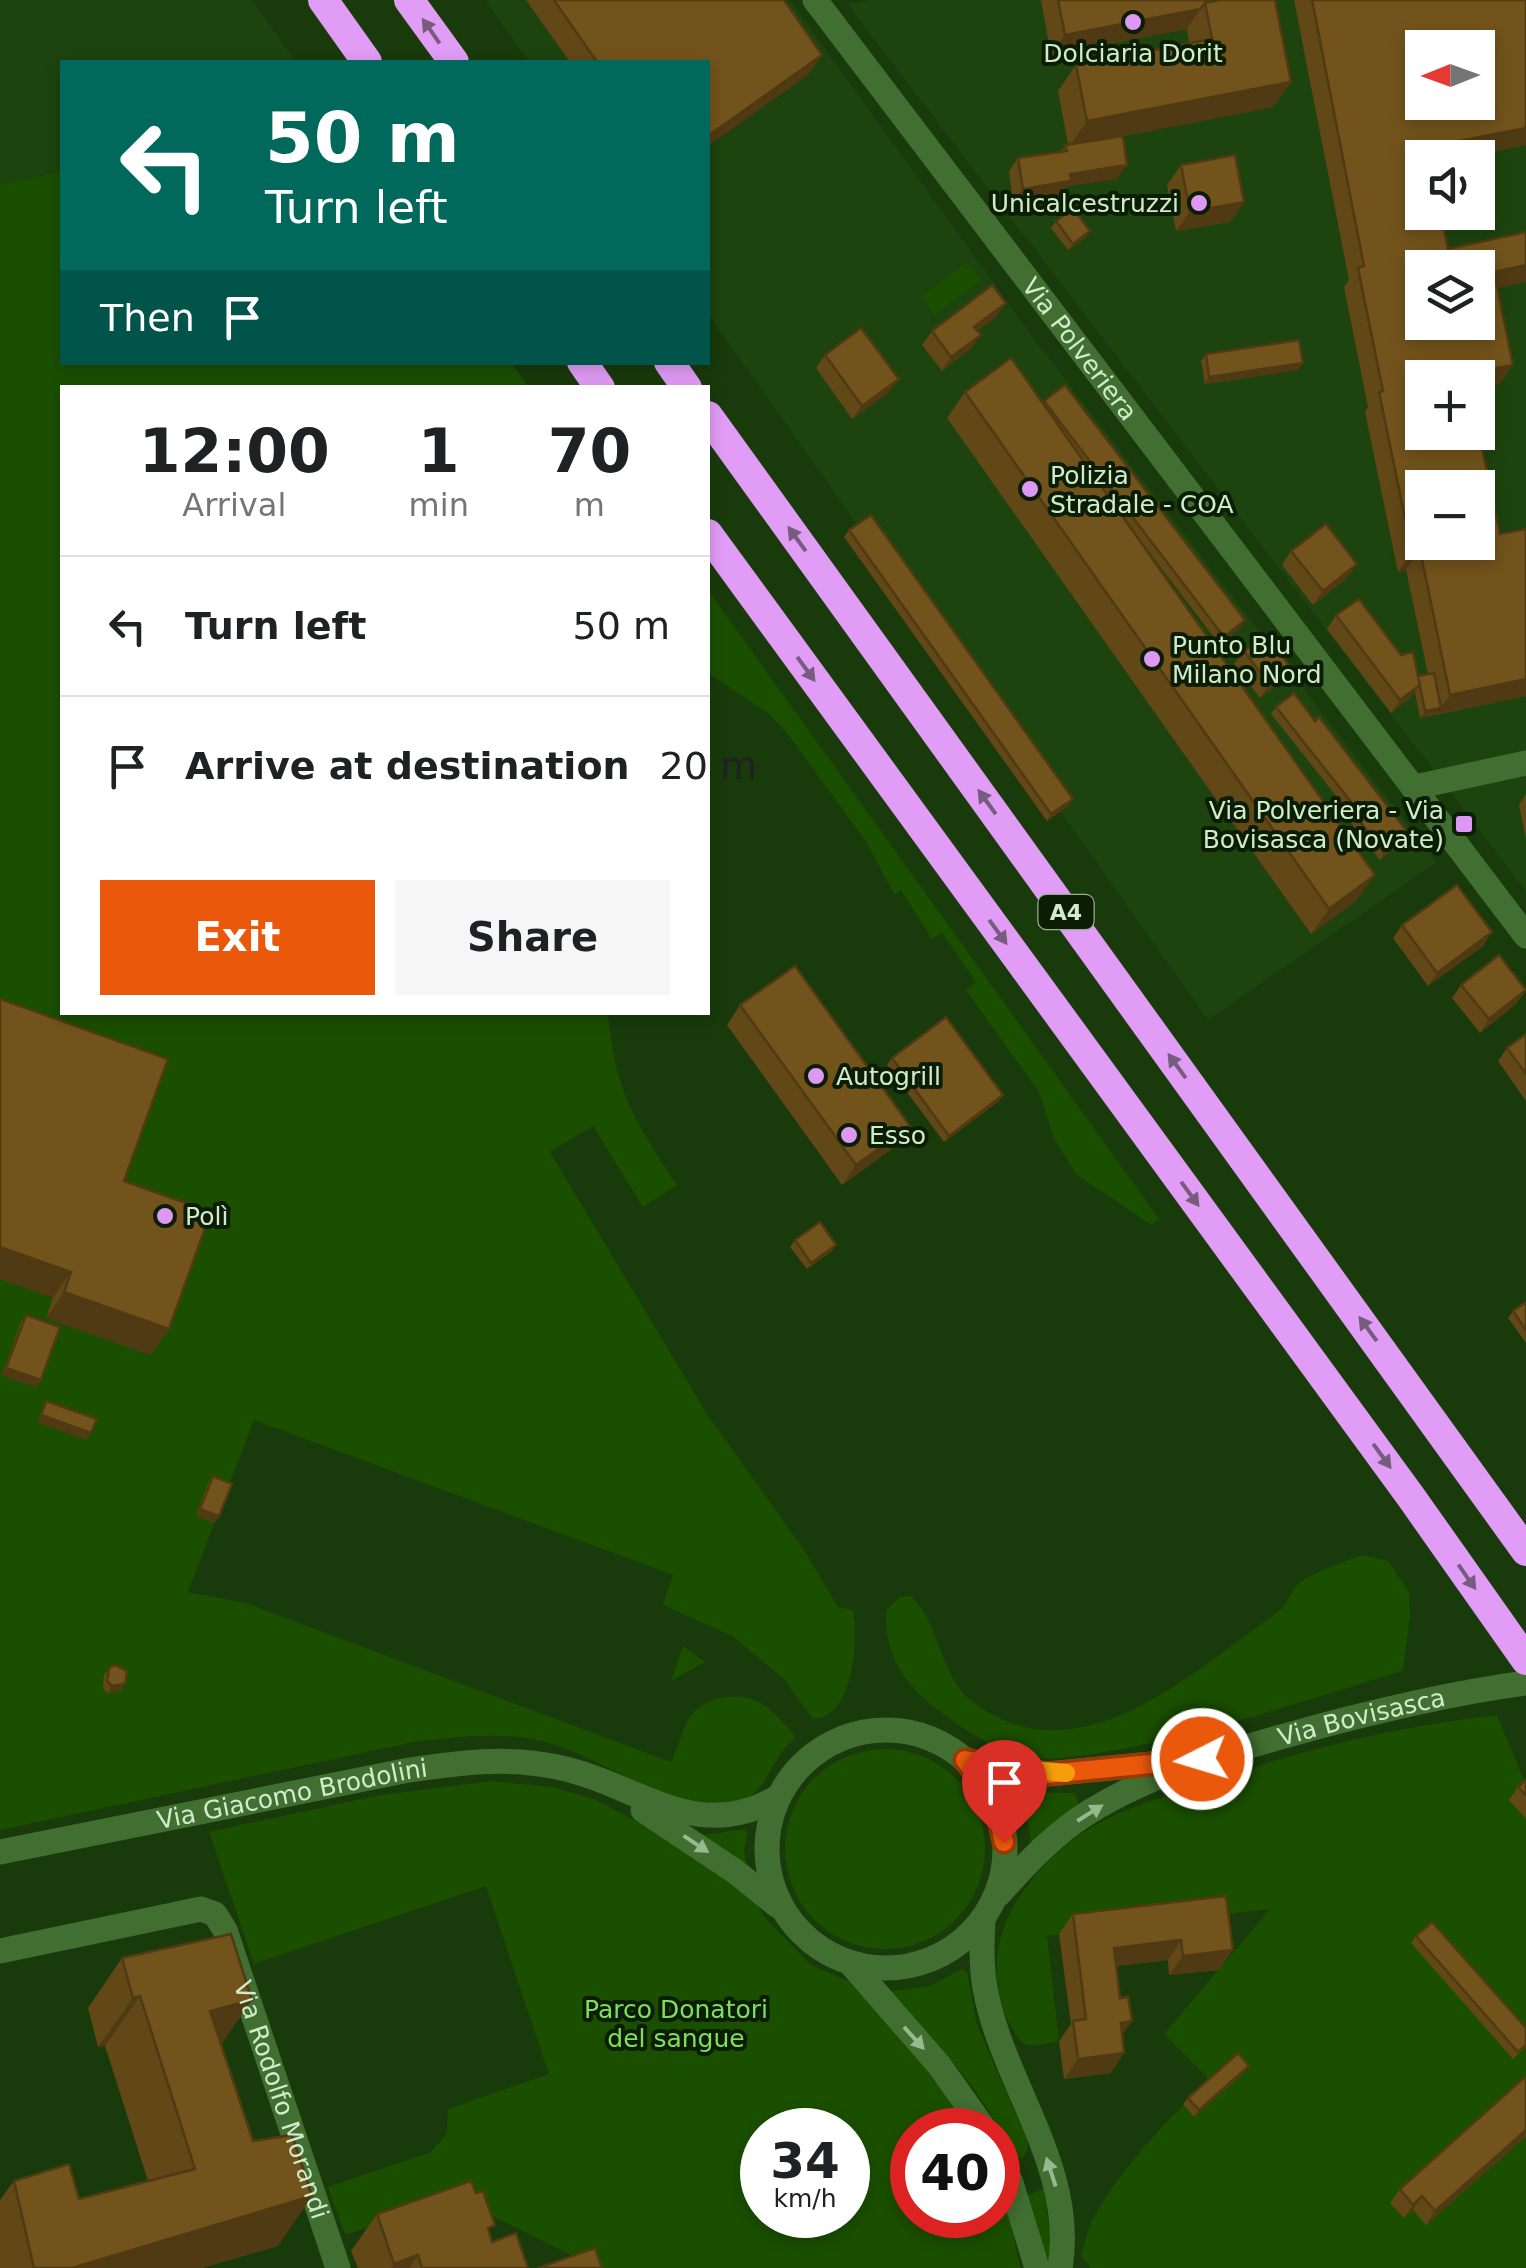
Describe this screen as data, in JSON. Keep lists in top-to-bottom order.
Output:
{
  "streets": {
    "highway": ["A4"],
    "street": [
      "Via Polveriera",
      "Via Bovisasca",
      "Via Giacomo Brodolini",
      "Via Rodolfo Morandi"
    ]
  },
  "crossings": [
    ["Via Bovisasca", "Via Giacomo Brodolini"]
  ],
  "parks": ["Parco Donatori del sangue"],
  "places": {
    "other": [
      "Dolciaria Dorit",
      "Unicalcestruzzi",
      "Polizia Stradale - COA",
      "Punto Blu Milano Nord",
      "Autogrill",
      "Esso",
      "Polì"
    ],
    "transit": ["Via Polveriera - Via Bovisasca (Novate)"]
  },
  "north": "left",
  "page": {
    "map_buttons": ["+", "−"],
    "turn": ["50 m", "Turn left"],
    "then": "Then",
    "eta": [
      "12:00",
      "Arrival",
      "1",
      "min",
      "70",
      "m"
    ],
    "list": [
      {
        "name": "Turn left",
        "value": "50 m"
      },
      {
        "name": "Arrive at destination",
        "value": "20 m"
      }
    ],
    "buttons": ["Exit", "Share"],
    "speed": "34 km/h",
    "limit": "40"
  }
}
